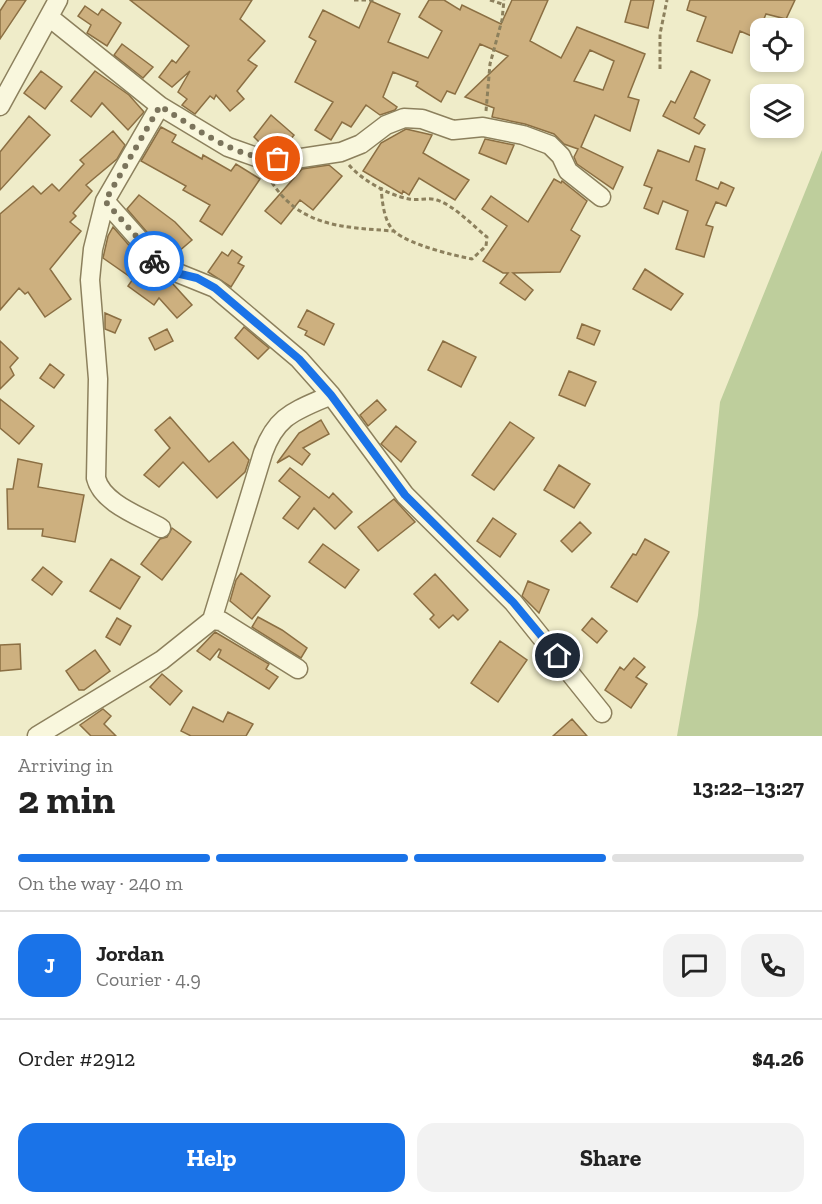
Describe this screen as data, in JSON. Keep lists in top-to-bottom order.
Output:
{
  "page": {
    "heading": ["2 min", "Arriving in", "13:22–13:27"],
    "panel": [
      "Jordan",
      "Courier · 4.9",
      "Order #2912",
      "$4.26"
    ],
    "bar": "On the way · 240 m",
    "round": "J",
    "buttons": ["Help", "Share"]
  }
}
